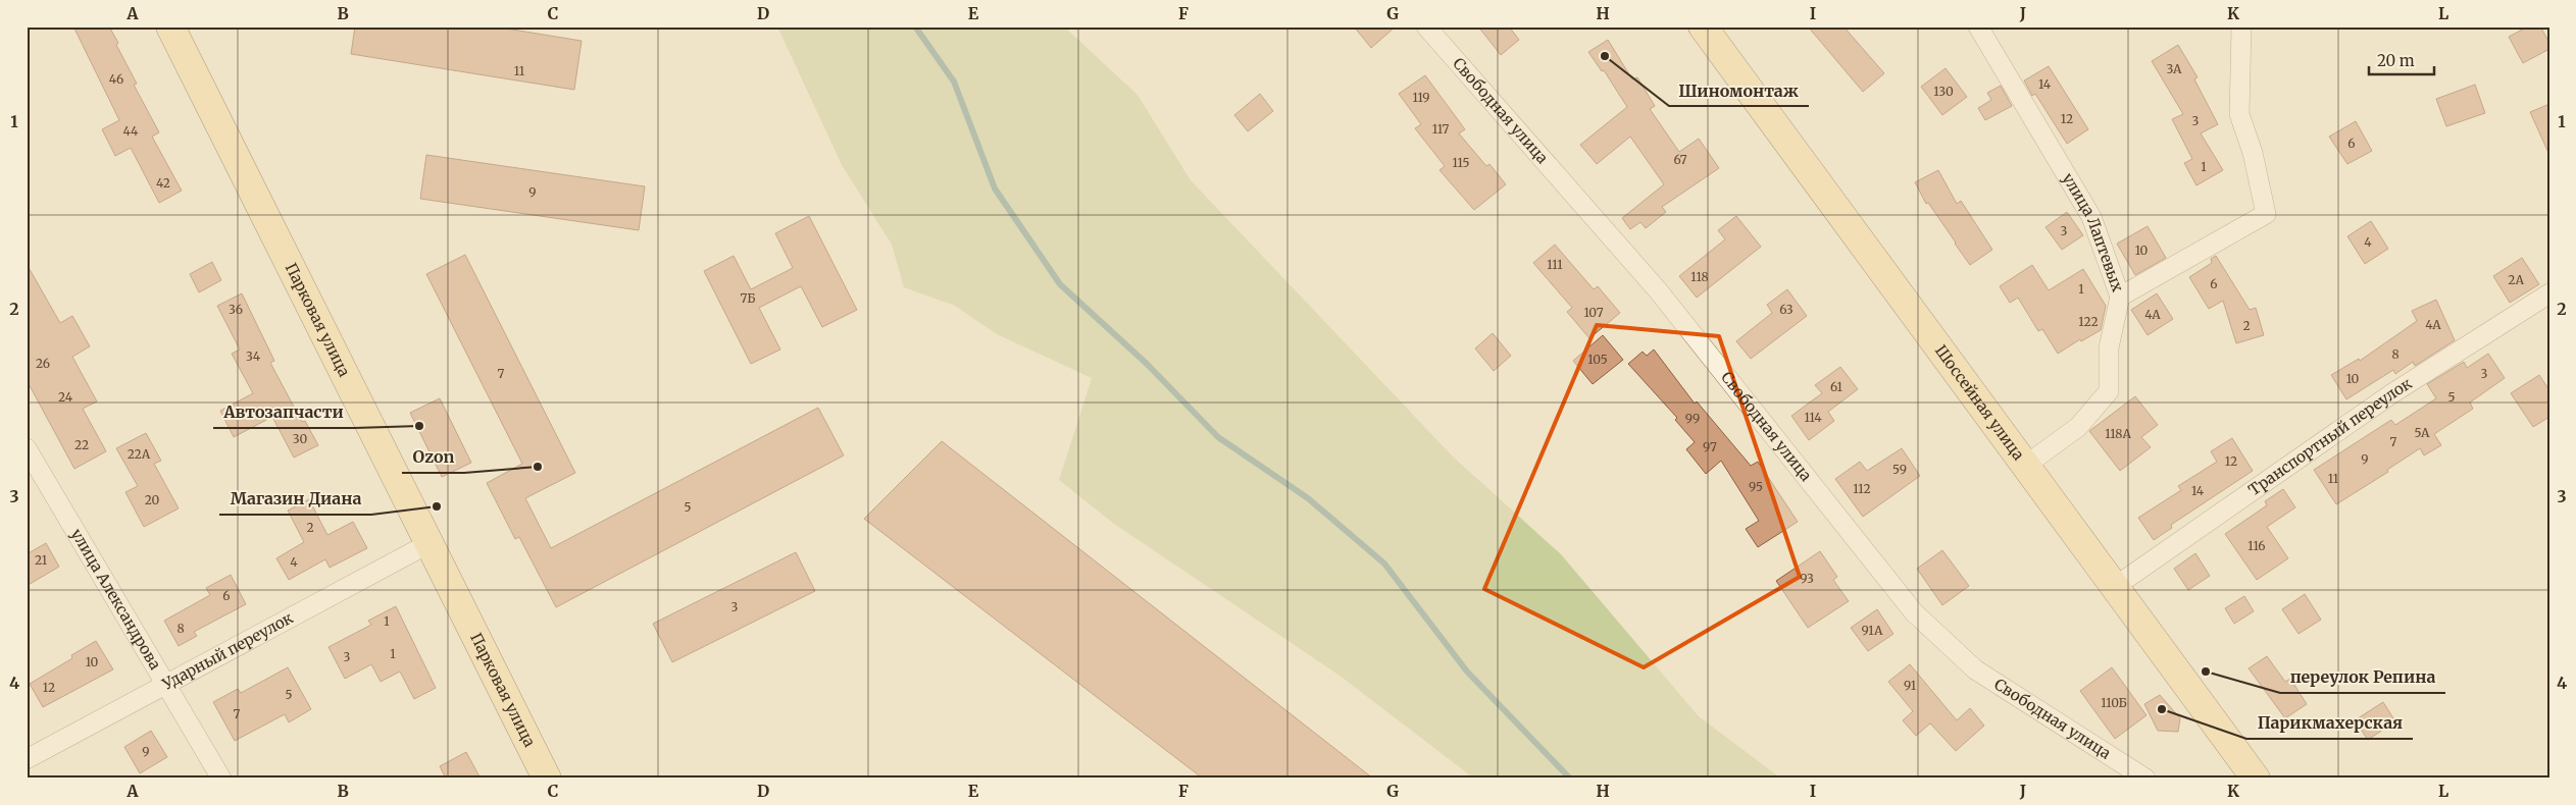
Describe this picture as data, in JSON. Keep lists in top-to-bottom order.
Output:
{
  "streets": {
    "main road": ["Парковая улица", "Шоссейная улица"],
    "street": [
      "Свободная улица",
      "улица Лаптевых",
      "Транспортный переулок",
      "улица Александрова",
      "Ударный переулок"
    ]
  },
  "crossings": [
    ["Парковая улица", "Ударный переулок"],
    ["Шоссейная улица", "Транспортный переулок"],
    ["улица Александрова", "Ударный переулок"]
  ],
  "places": [
    "Шиномонтаж",
    "Автозапчасти",
    "Ozon",
    "Магазин Диана",
    "переулок Репина",
    "Парикмахерская"
  ],
  "house_numbers": [
    "3А",
    "11",
    "46",
    "14",
    "130",
    "119",
    "12",
    "3",
    "117",
    "44",
    "6",
    "67",
    "115",
    "1",
    "42",
    "9",
    "3",
    "4",
    "10",
    "111",
    "118",
    "2А",
    "6",
    "1",
    "7Б",
    "36",
    "63",
    "107",
    "4А",
    "122",
    "4А",
    "2",
    "8",
    "34",
    "105",
    "26",
    "7",
    "3",
    "10",
    "61",
    "24",
    "5",
    "114",
    "99",
    "5А",
    "118А",
    "30",
    "7",
    "22",
    "97",
    "22А",
    "9",
    "12",
    "59",
    "11",
    "95",
    "112",
    "14",
    "20",
    "5",
    "2",
    "116",
    "21",
    "4",
    "93",
    "6",
    "3",
    "1",
    "8",
    "91А",
    "1",
    "3",
    "10",
    "91",
    "12",
    "5",
    "110Б",
    "7",
    "9"
  ],
  "scale_bar": "20 m",
  "grid": {
    "columns": [
      "A",
      "B",
      "C",
      "D",
      "E",
      "F",
      "G",
      "H",
      "I",
      "J",
      "K",
      "L"
    ],
    "rows": [
      "1",
      "2",
      "3",
      "4"
    ]
  }
}
